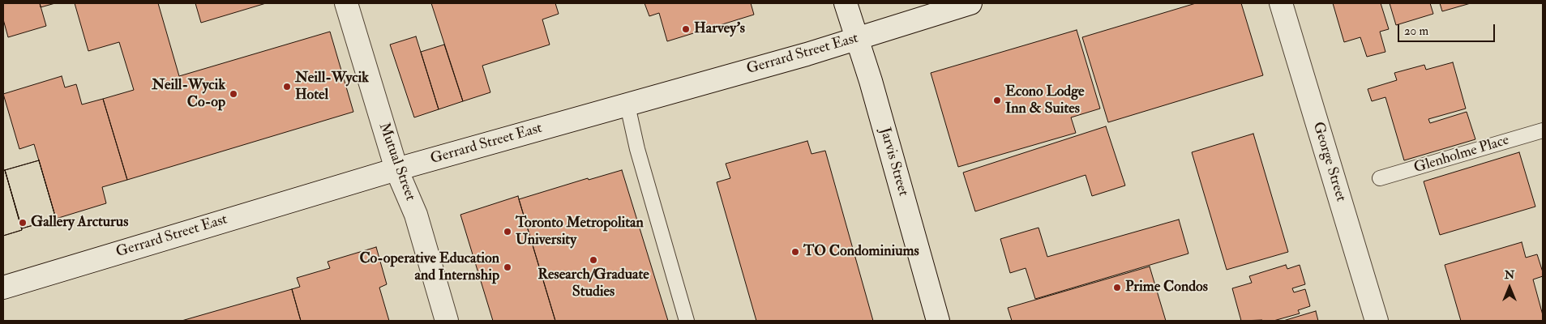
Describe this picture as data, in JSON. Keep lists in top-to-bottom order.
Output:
{
  "streets": {
    "street": [
      "Gerrard Street East",
      "Mutual Street",
      "Jarvis Street",
      "George Street"
    ],
    "lane": ["Glenholme Place"]
  },
  "crossings": [
    ["Gerrard Street East", "Mutual Street"],
    ["Gerrard Street East", "Jarvis Street"]
  ],
  "places": [
    "Harvey's",
    "Neill-Wycik Hotel",
    "Neill-Wycik Co-op",
    "Econo Lodge Inn & Suites",
    "Gallery Arcturus",
    "Toronto Metropolitan University",
    "TO Condominiums",
    "Research/Graduate Studies",
    "Co-operative Education and Internship",
    "Prime Condos"
  ],
  "scale_bar": "20 m",
  "north": "top"
}
